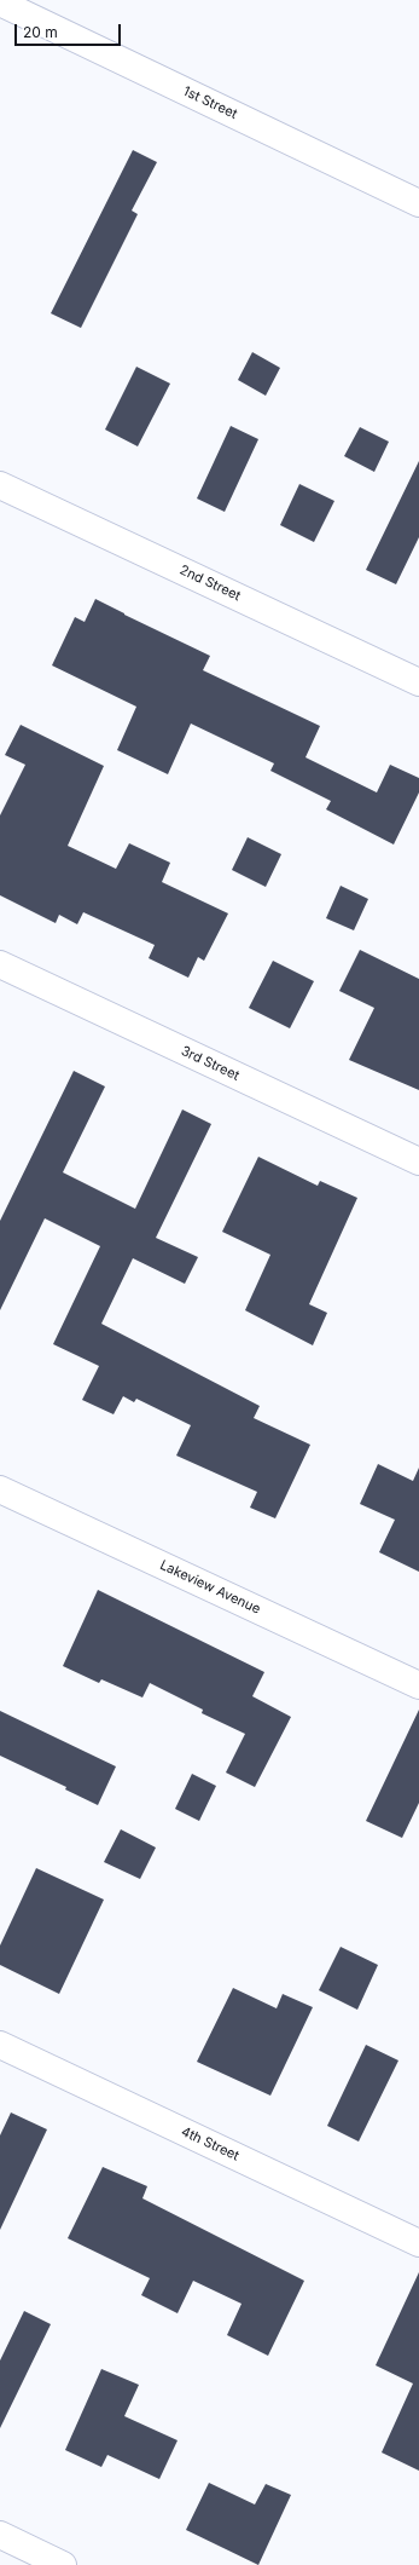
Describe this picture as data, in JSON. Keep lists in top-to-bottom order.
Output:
{
  "streets": {
    "street": [
      "1st Street",
      "2nd Street",
      "3rd Street",
      "Lakeview Avenue",
      "4th Street"
    ]
  },
  "scale_bar": "20 m"
}
